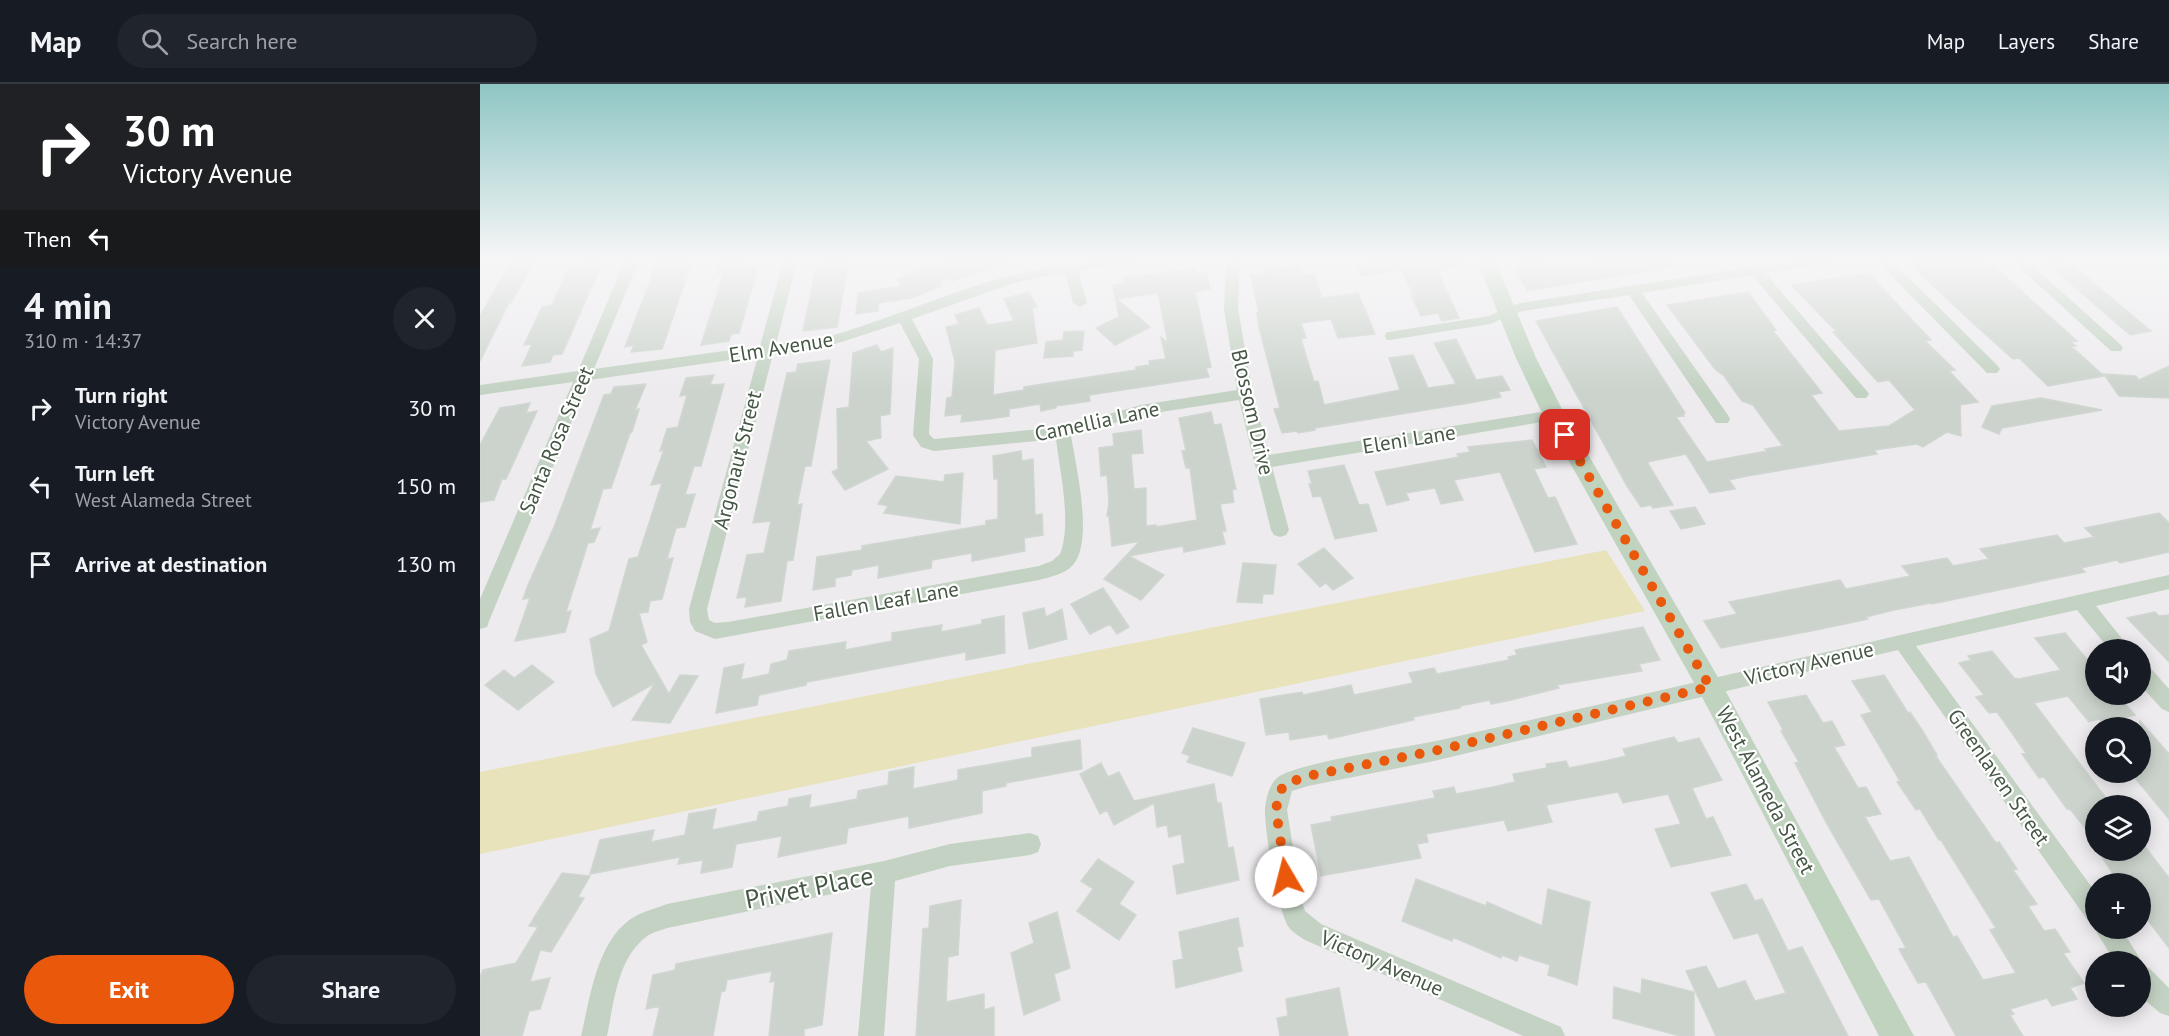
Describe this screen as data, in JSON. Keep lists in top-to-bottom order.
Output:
{
  "streets": {
    "street": [
      "Elm Avenue",
      "Blossom Drive",
      "Camellia Lane",
      "Eleni Lane",
      "Santa Rosa Street",
      "Argonaut Street",
      "Fallen Leaf Lane",
      "Victory Avenue",
      "Greenlaven Street",
      "West Alameda Street",
      "Privet Place"
    ]
  },
  "crossings": [
    ["Elm Avenue", "Camellia Lane"],
    ["Elm Avenue", "Santa Rosa Street"],
    ["Elm Avenue", "Argonaut Street"],
    ["Blossom Drive", "Camellia Lane"],
    ["Blossom Drive", "Eleni Lane"],
    ["Camellia Lane", "Fallen Leaf Lane"],
    ["Eleni Lane", "West Alameda Street"],
    ["Argonaut Street", "Fallen Leaf Lane"],
    ["Victory Avenue", "Greenlaven Street"],
    ["Victory Avenue", "West Alameda Street"]
  ],
  "page": {
    "header": "Map",
    "search": "Search here",
    "nav": ["Map", "Layers", "Share"],
    "turn": ["30 m", "Victory Avenue"],
    "then": "Then",
    "heading": ["4 min", "310 m · 14:37"],
    "list": [
      {
        "name": "Turn right",
        "note": "Victory Avenue",
        "value": "30 m"
      },
      {
        "name": "Turn left",
        "note": "West Alameda Street",
        "value": "150 m"
      },
      {
        "name": "Arrive at destination",
        "value": "130 m"
      }
    ],
    "map_buttons": ["+", "−"],
    "buttons": ["Exit", "Share"]
  }
}
